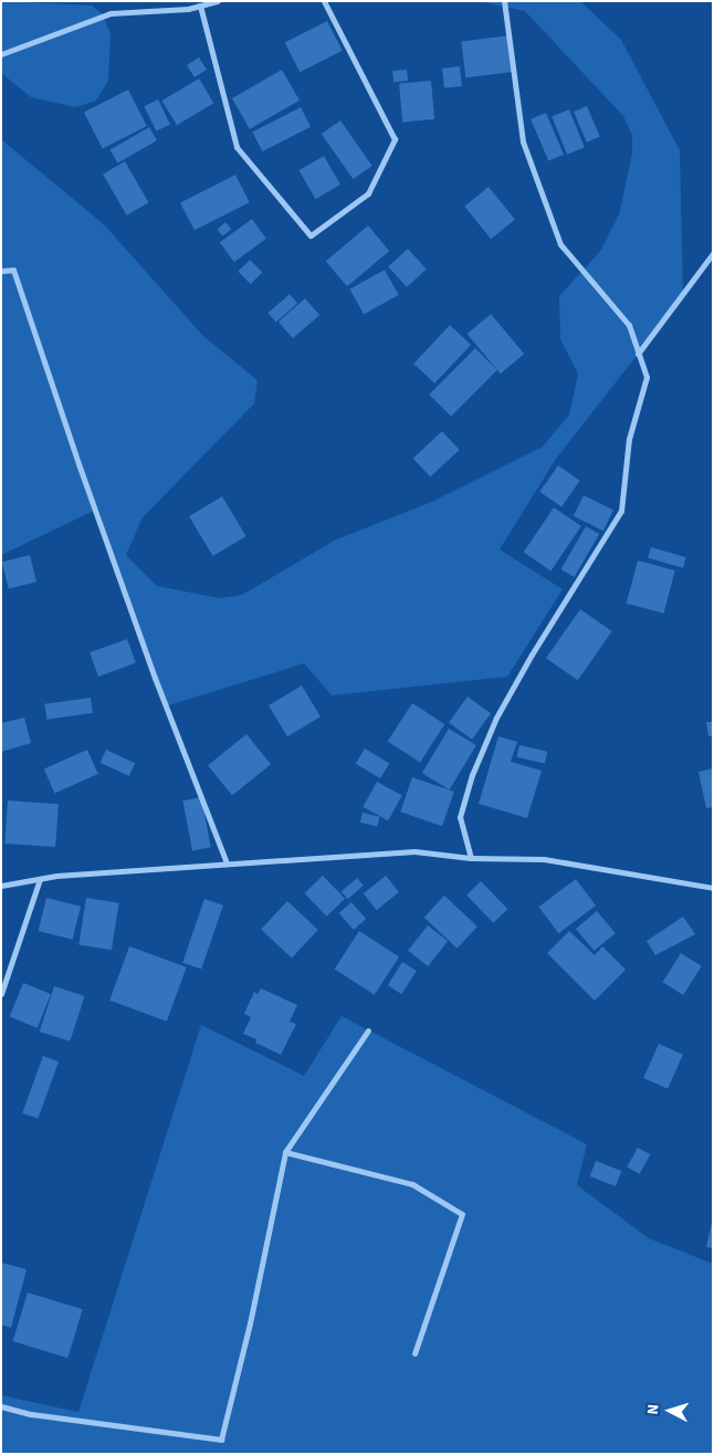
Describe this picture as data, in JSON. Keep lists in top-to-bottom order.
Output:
{
  "north": "left"
}
